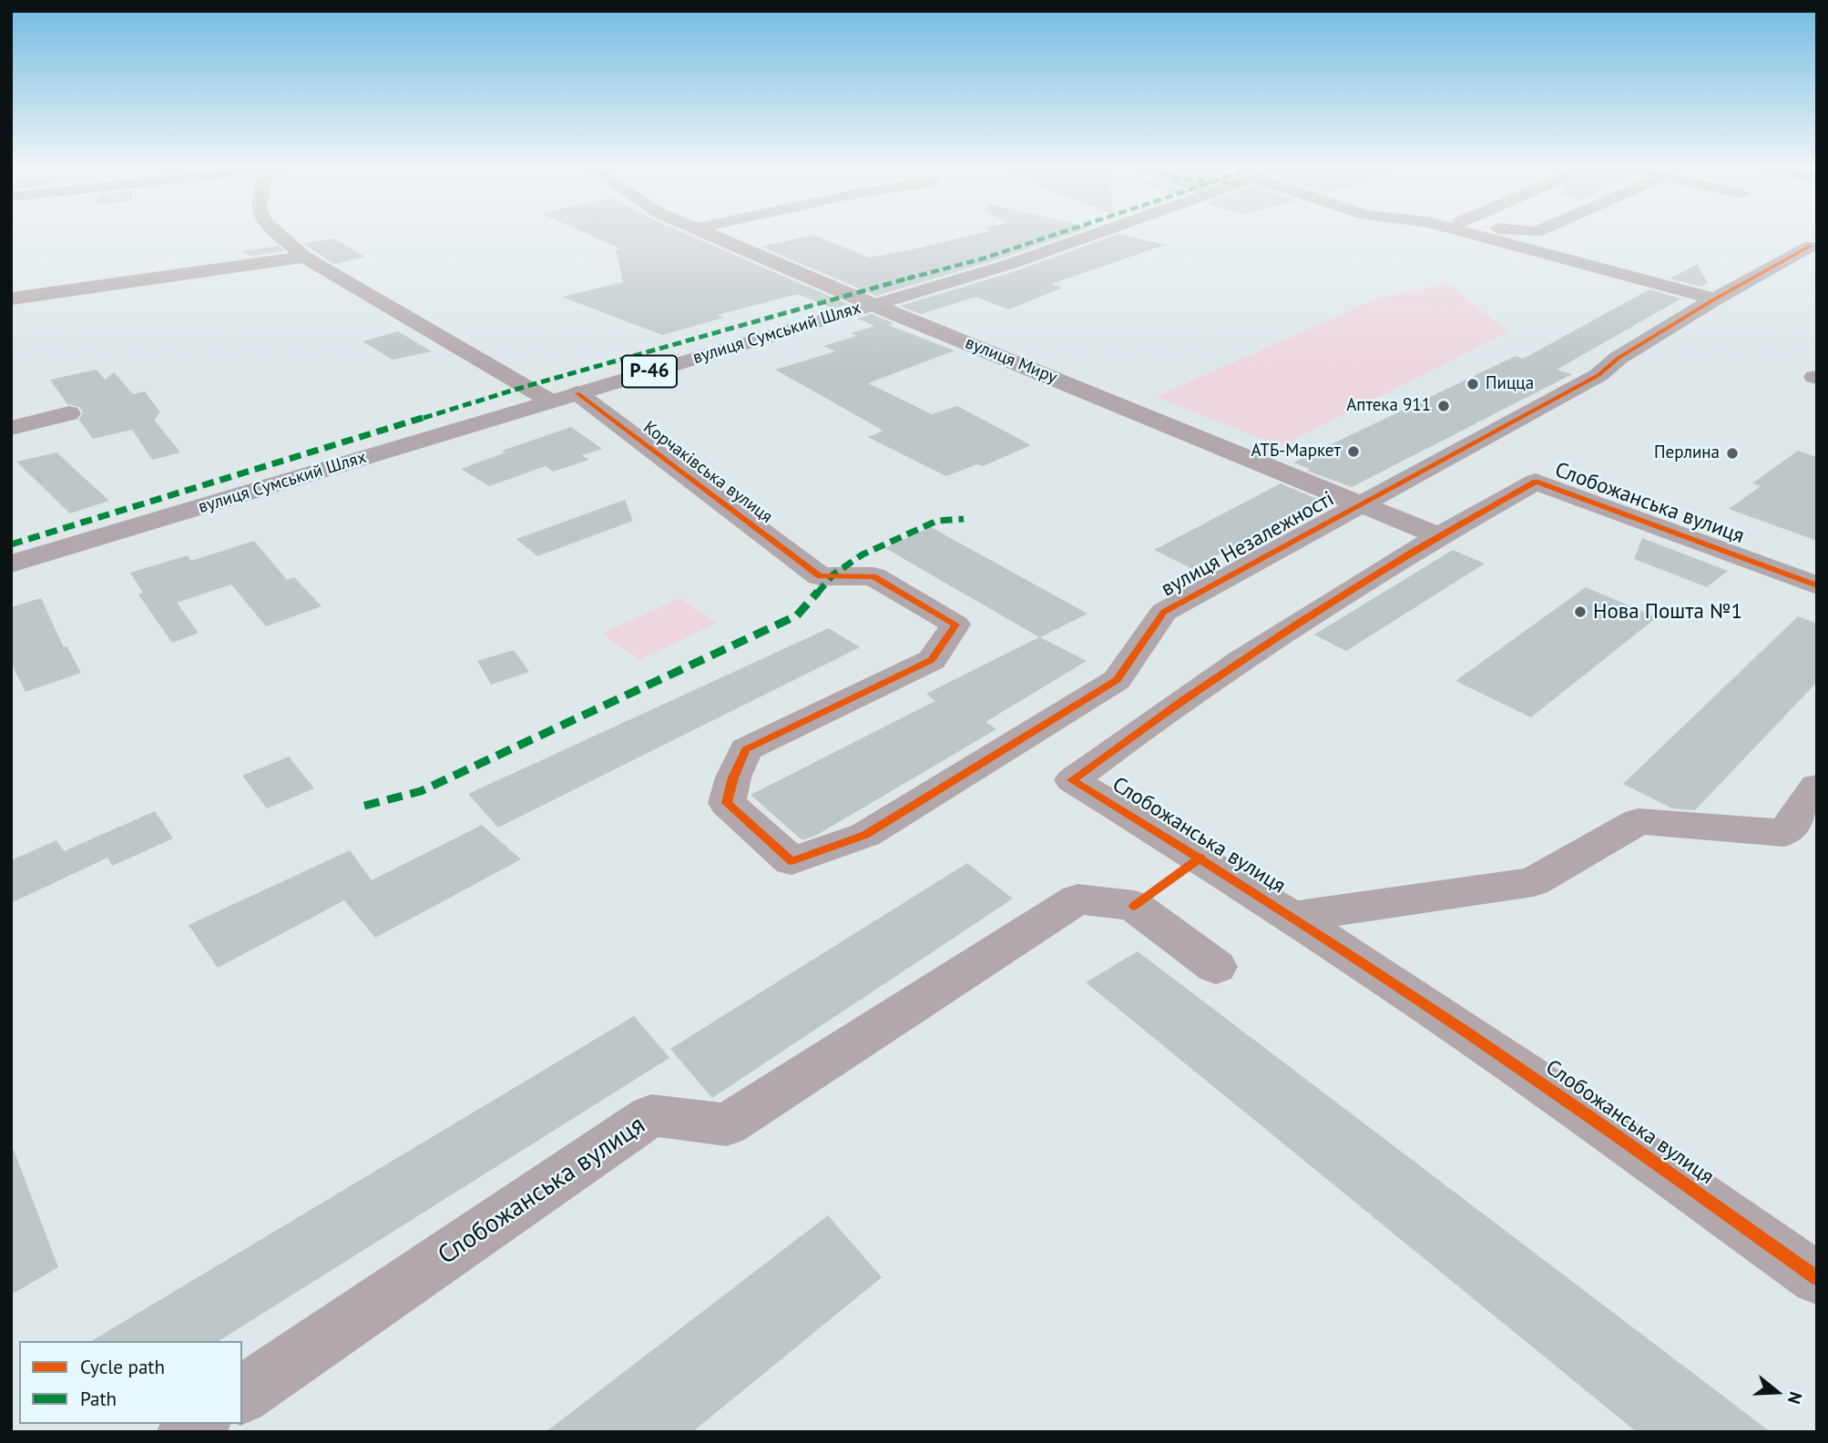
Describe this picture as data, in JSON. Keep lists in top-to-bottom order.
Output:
{
  "streets": {
    "main road": ["вулиця Сумський Шлях", "Р-46"],
    "street": [
      "вулиця Миру",
      "Корчаківська вулиця",
      "Слобожанська вулиця",
      "вулиця Незалежності"
    ]
  },
  "crossings": [
    ["вулиця Сумський Шлях", "вулиця Миру"],
    ["вулиця Сумський Шлях", "Корчаківська вулиця"],
    ["вулиця Миру", "Слобожанська вулиця"],
    ["вулиця Миру", "вулиця Незалежності"],
    ["Корчаківська вулиця", "вулиця Незалежності"]
  ],
  "places": [
    "Пицца",
    "Аптека 911",
    "АТБ-Маркет",
    "Перлина",
    "Нова Пошта №1"
  ],
  "legend": ["Cycle path", "Path"],
  "north": "right"
}
